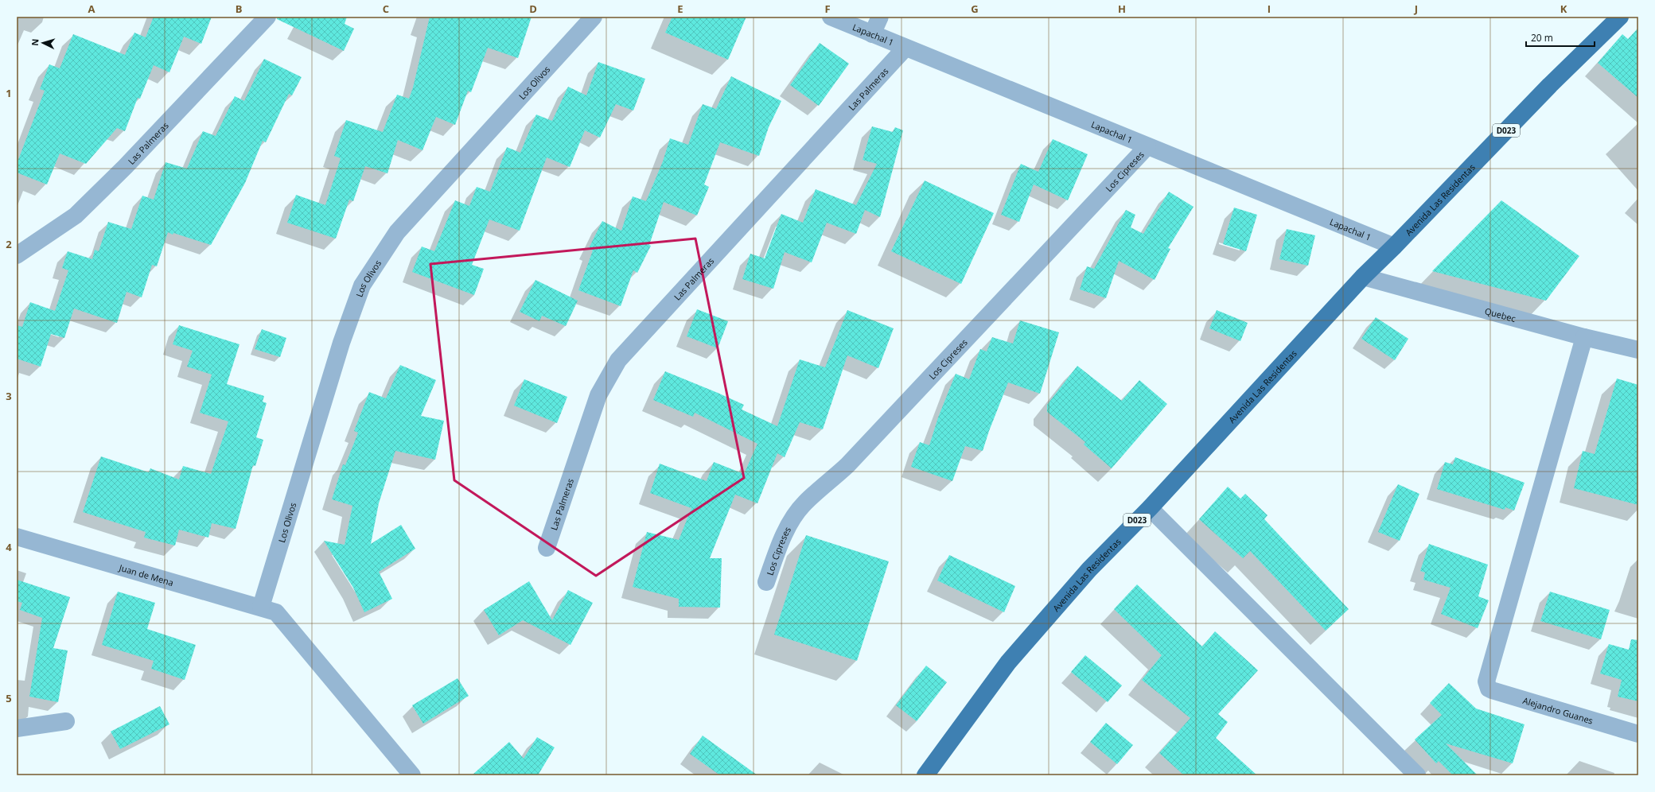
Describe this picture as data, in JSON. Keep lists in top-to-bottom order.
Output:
{
  "streets": {
    "main road": ["D023", "Avenida Las Residentas"],
    "street": [
      "Lapachal 1",
      "Los Olivos",
      "Las Palmeras",
      "Los Cipreses",
      "Quebec",
      "Juan de Mena",
      "Alejandro Guanes"
    ]
  },
  "crossings": [
    ["Lapachal 1", "Las Palmeras"],
    ["Lapachal 1", "Los Cipreses"],
    ["Lapachal 1", "Avenida Las Residentas"],
    ["Los Olivos", "Juan de Mena"],
    ["Avenida Las Residentas", "Quebec"],
    ["Quebec", "Alejandro Guanes"]
  ],
  "scale_bar": "20 m",
  "north": "left",
  "grid": {
    "columns": [
      "A",
      "B",
      "C",
      "D",
      "E",
      "F",
      "G",
      "H",
      "I",
      "J",
      "K"
    ],
    "rows": [
      "1",
      "2",
      "3",
      "4",
      "5"
    ]
  }
}
